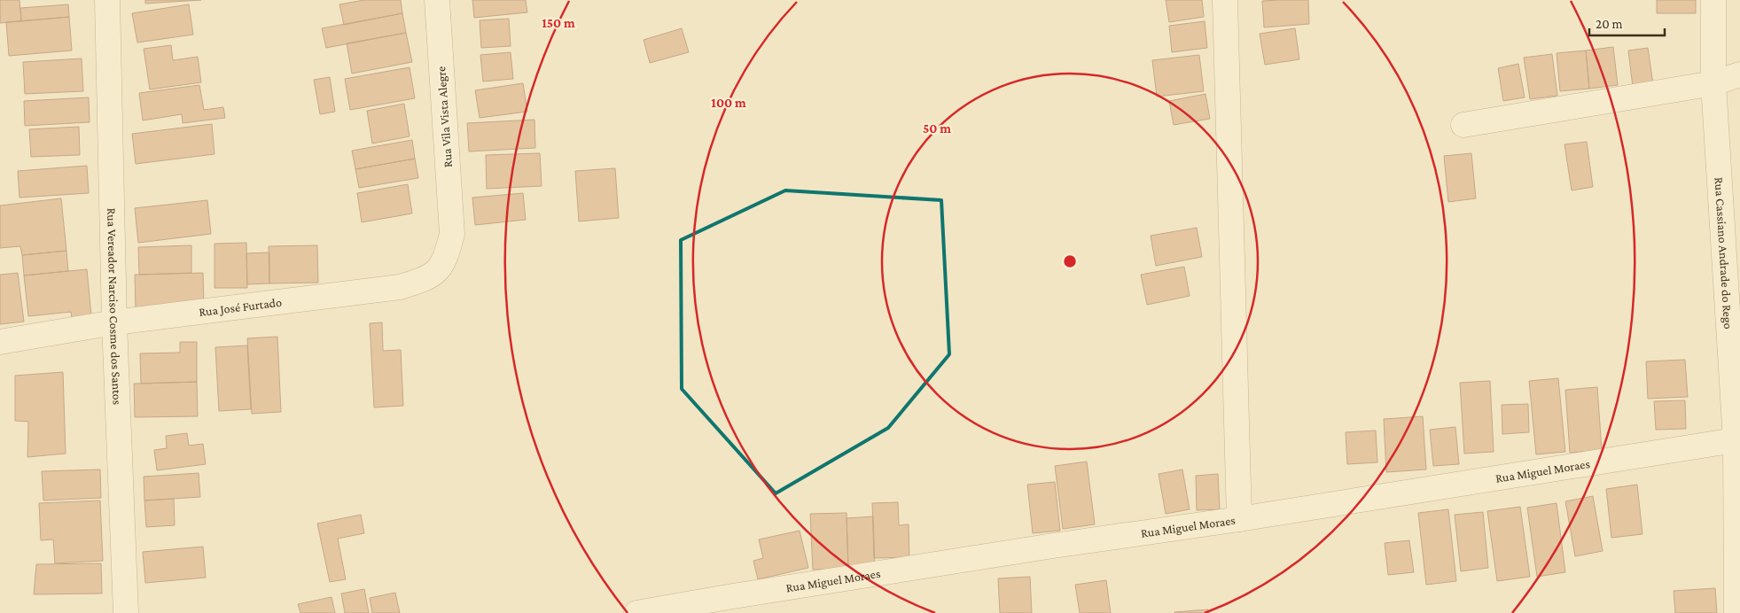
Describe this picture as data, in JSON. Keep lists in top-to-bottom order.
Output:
{
  "streets": {
    "street": [
      "Rua Vila Vista Alegre",
      "Rua Cassiano Andrade do Rego",
      "Rua Vereador Narciso Cosme dos Santos",
      "Rua José Furtado",
      "Rua Miguel Moraes"
    ]
  },
  "crossings": [
    ["Rua Vila Vista Alegre", "Rua José Furtado"],
    ["Rua Cassiano Andrade do Rego", "Rua Miguel Moraes"],
    ["Rua Vereador Narciso Cosme dos Santos", "Rua José Furtado"]
  ],
  "scale_bar": "20 m",
  "rings": ["150 m", "100 m", "50 m"]
}
